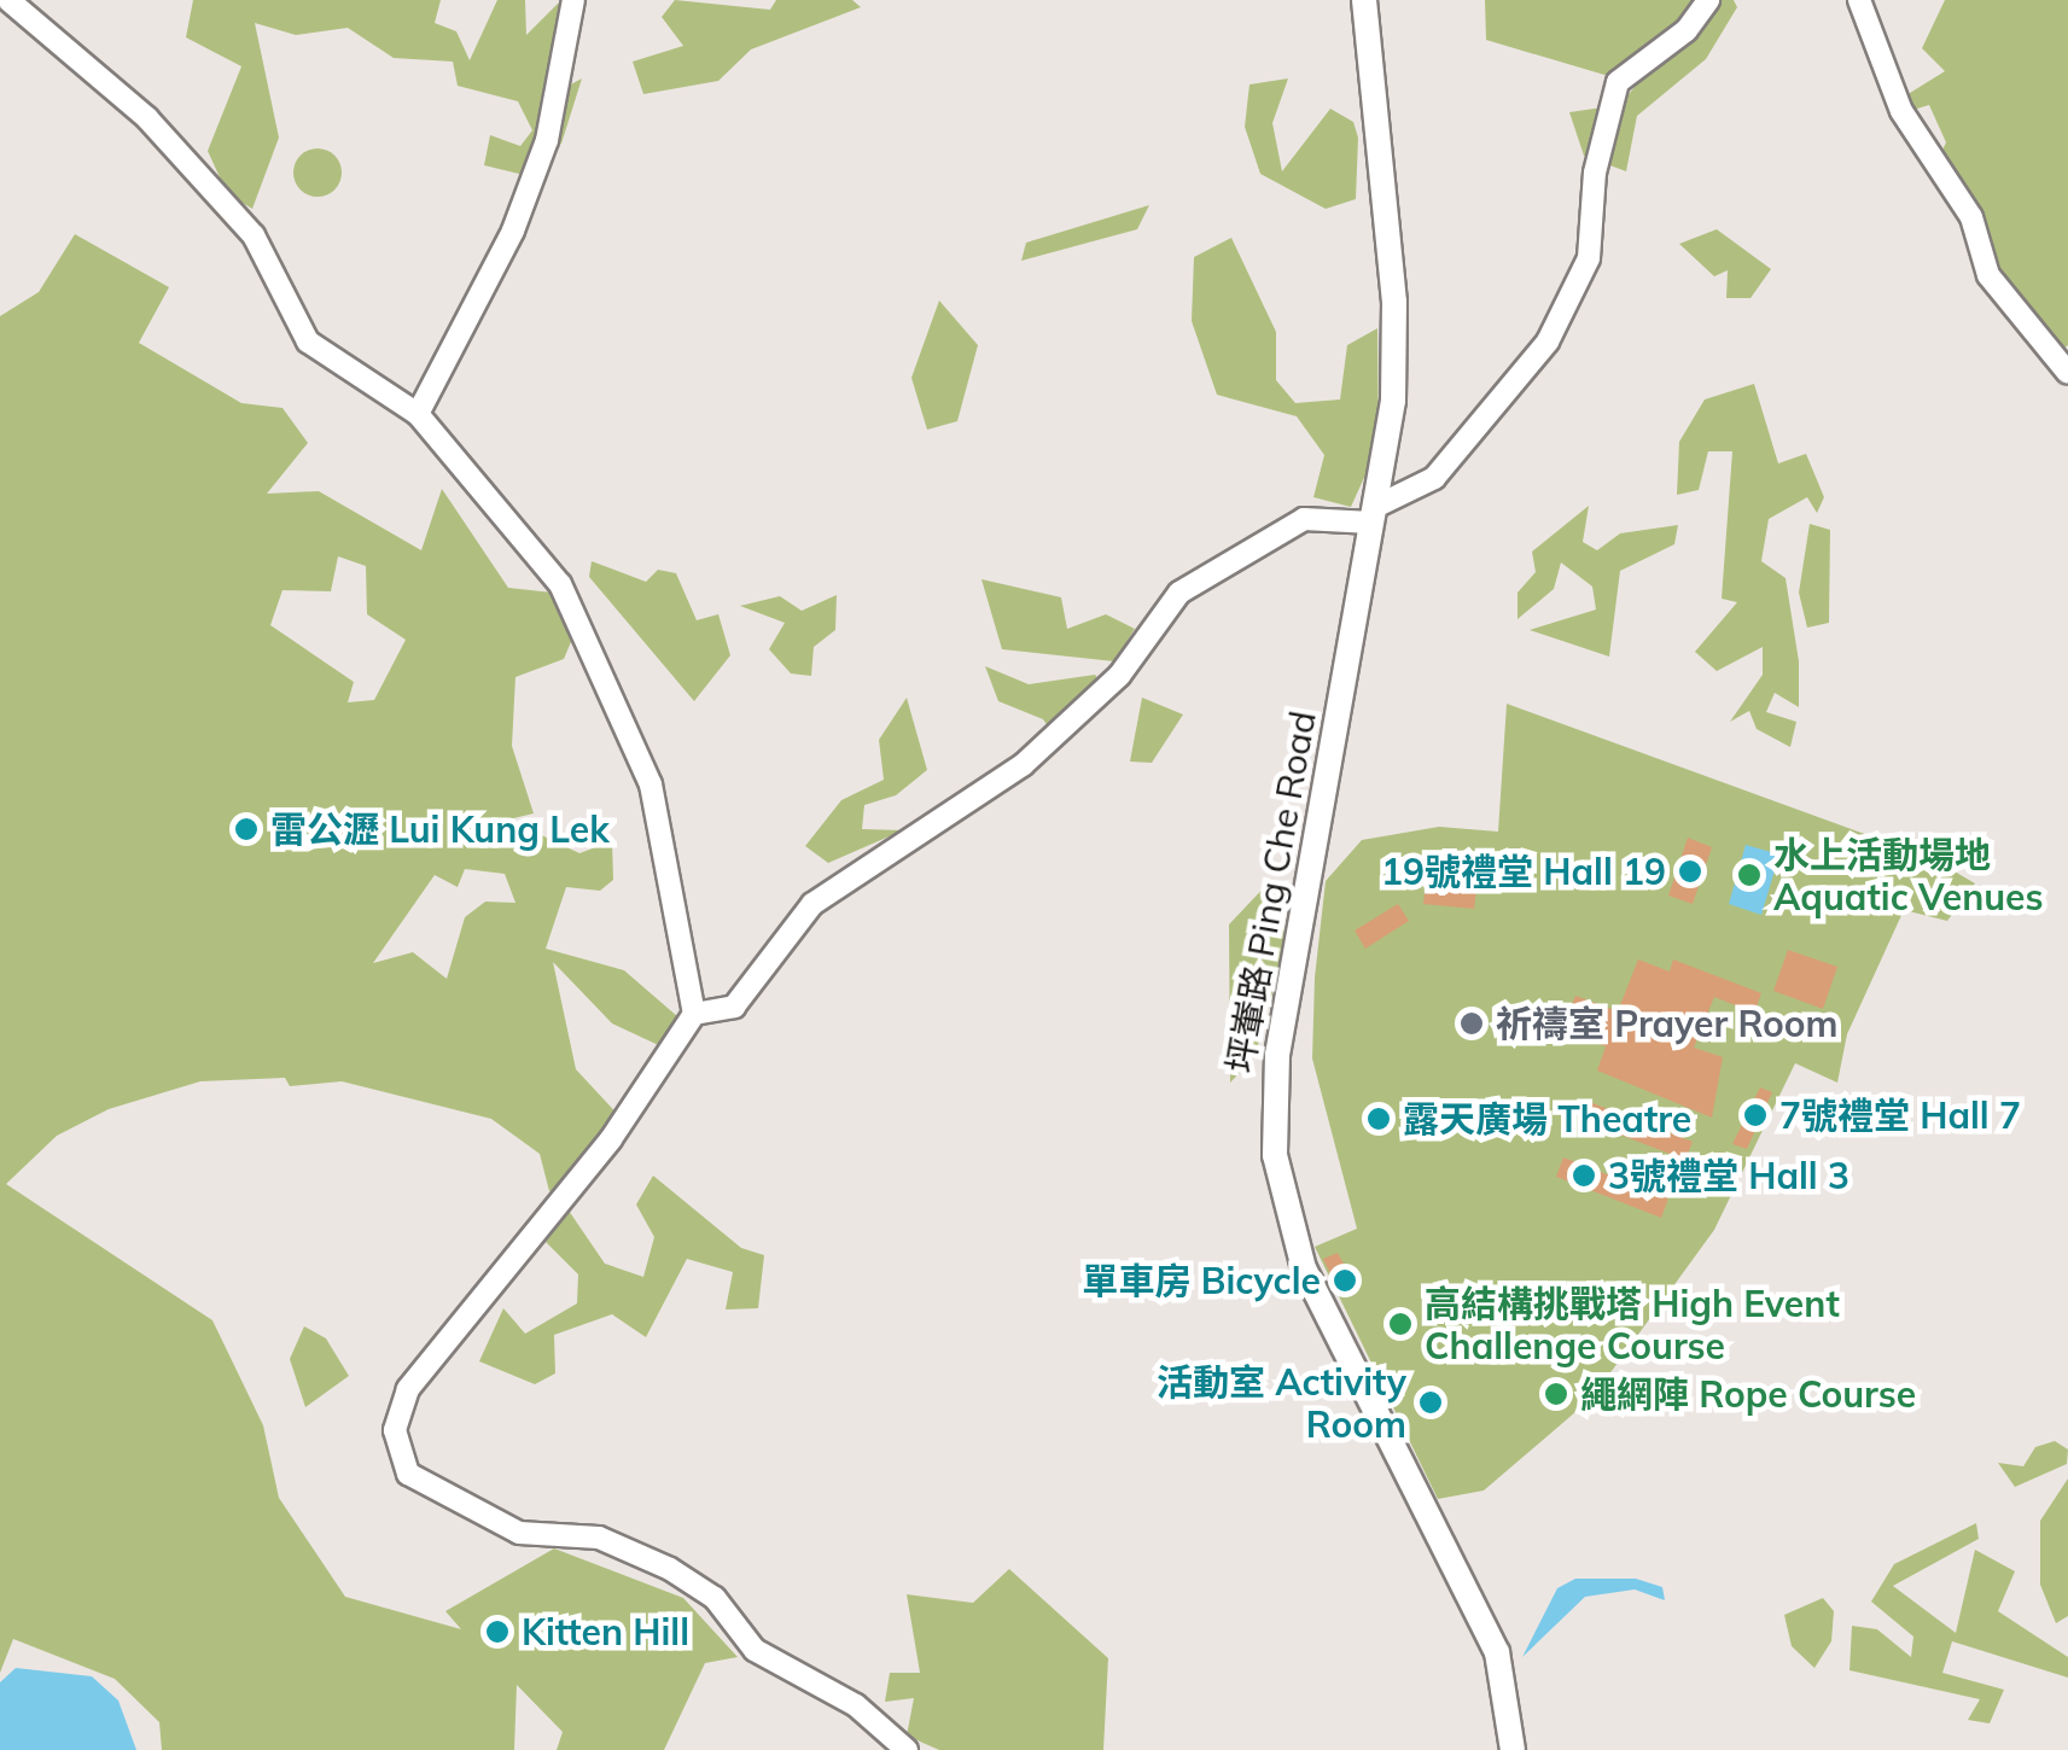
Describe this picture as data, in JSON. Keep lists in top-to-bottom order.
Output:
{
  "streets": {
    "street": ["坪輋路 Ping Che Road"]
  },
  "places": [
    "雷公瀝 Lui Kung Lek",
    "19號禮堂 Hall 19",
    "水上活動場地 Aquatic Venues",
    "祈禱室 Prayer Room",
    "7號禮堂 Hall 7",
    "露天廣場 Theatre",
    "3號禮堂 Hall 3",
    "單車房 Bicycle",
    "高結構挑戰塔 High Event Challenge Course",
    "繩網陣 Rope Course",
    "活動室 Activity Room",
    "Kitten Hill"
  ]
}
